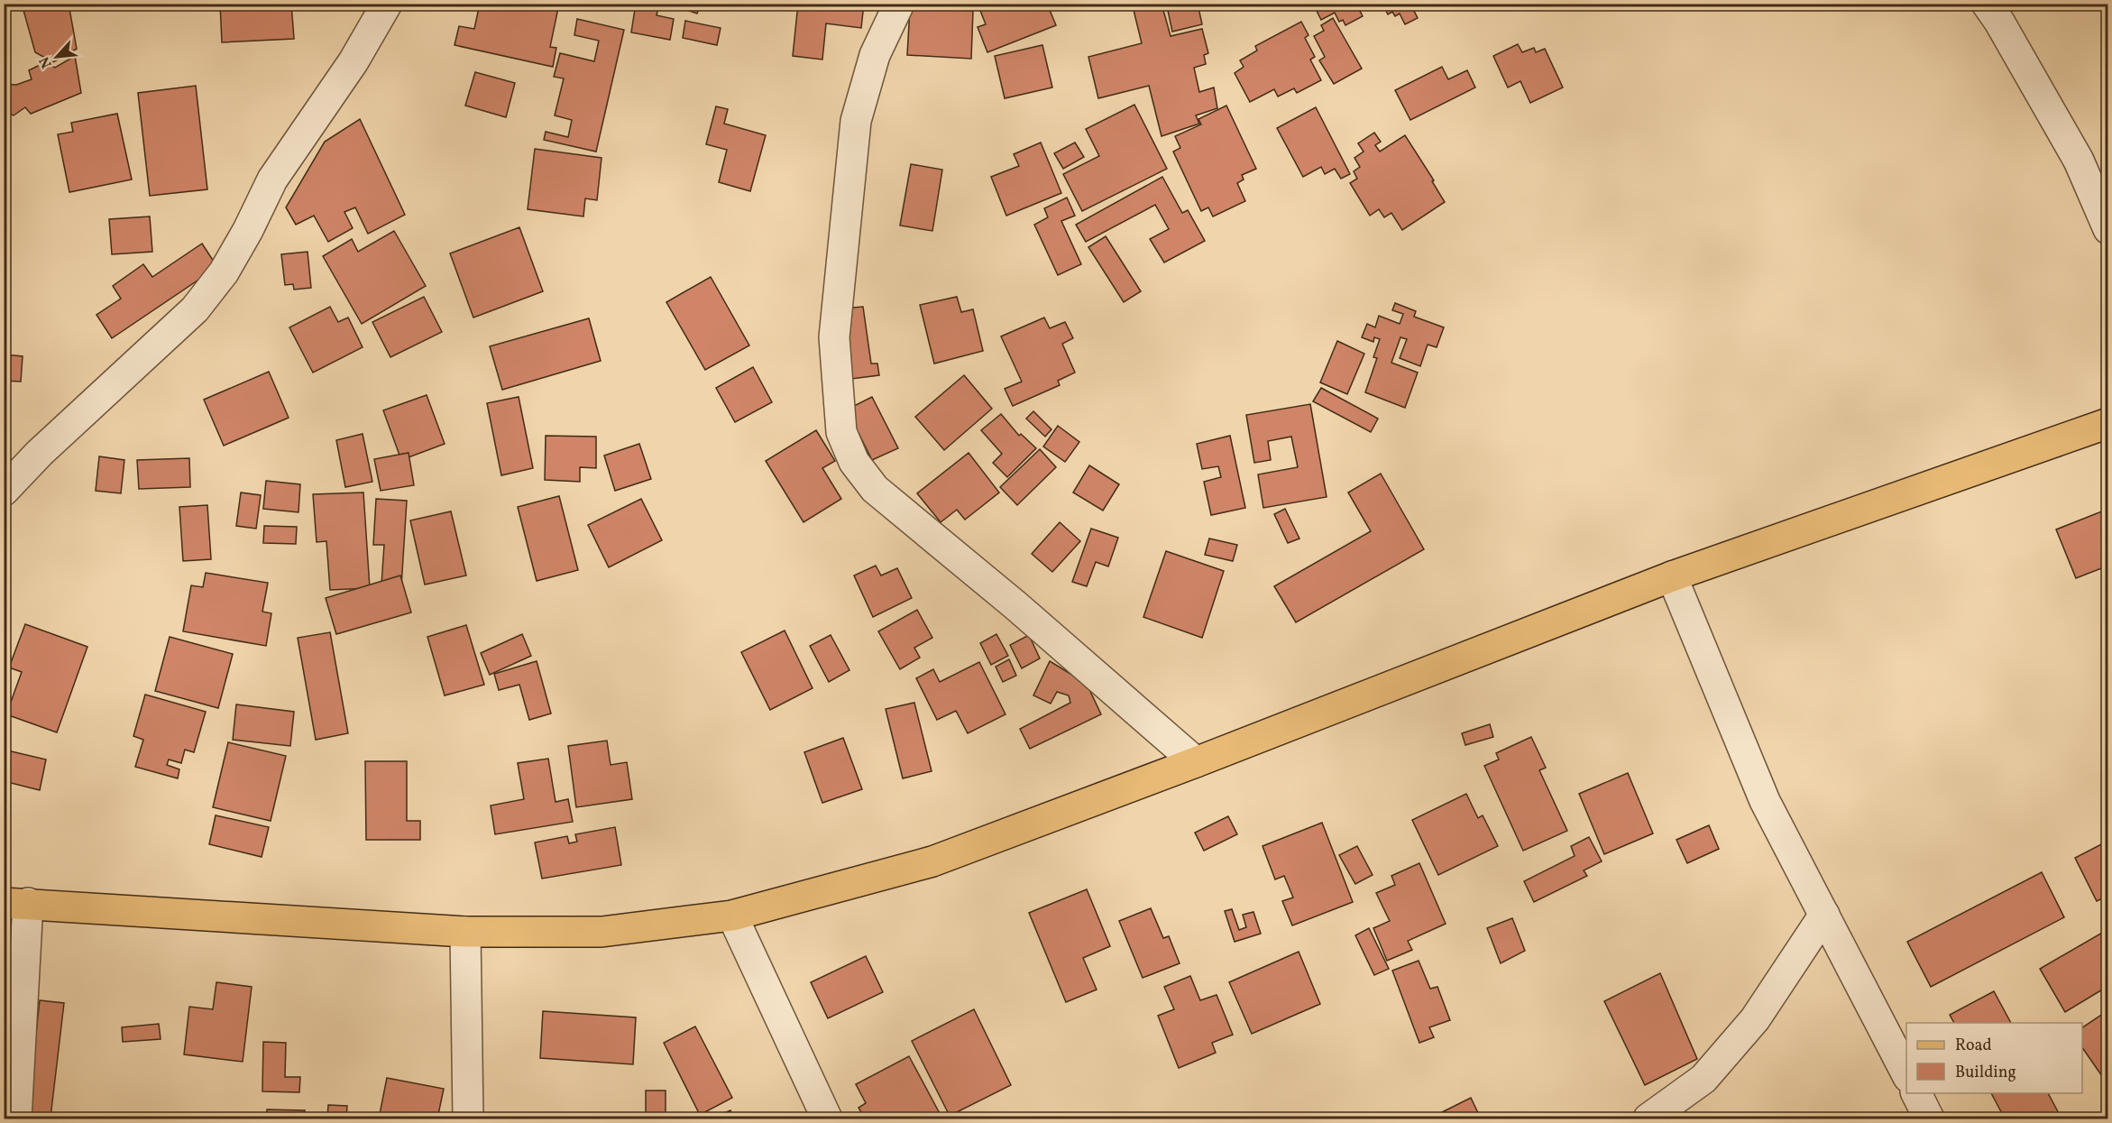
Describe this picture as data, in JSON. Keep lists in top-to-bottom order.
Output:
{
  "legend": ["Road", "Building"],
  "north": "bottom left"
}
